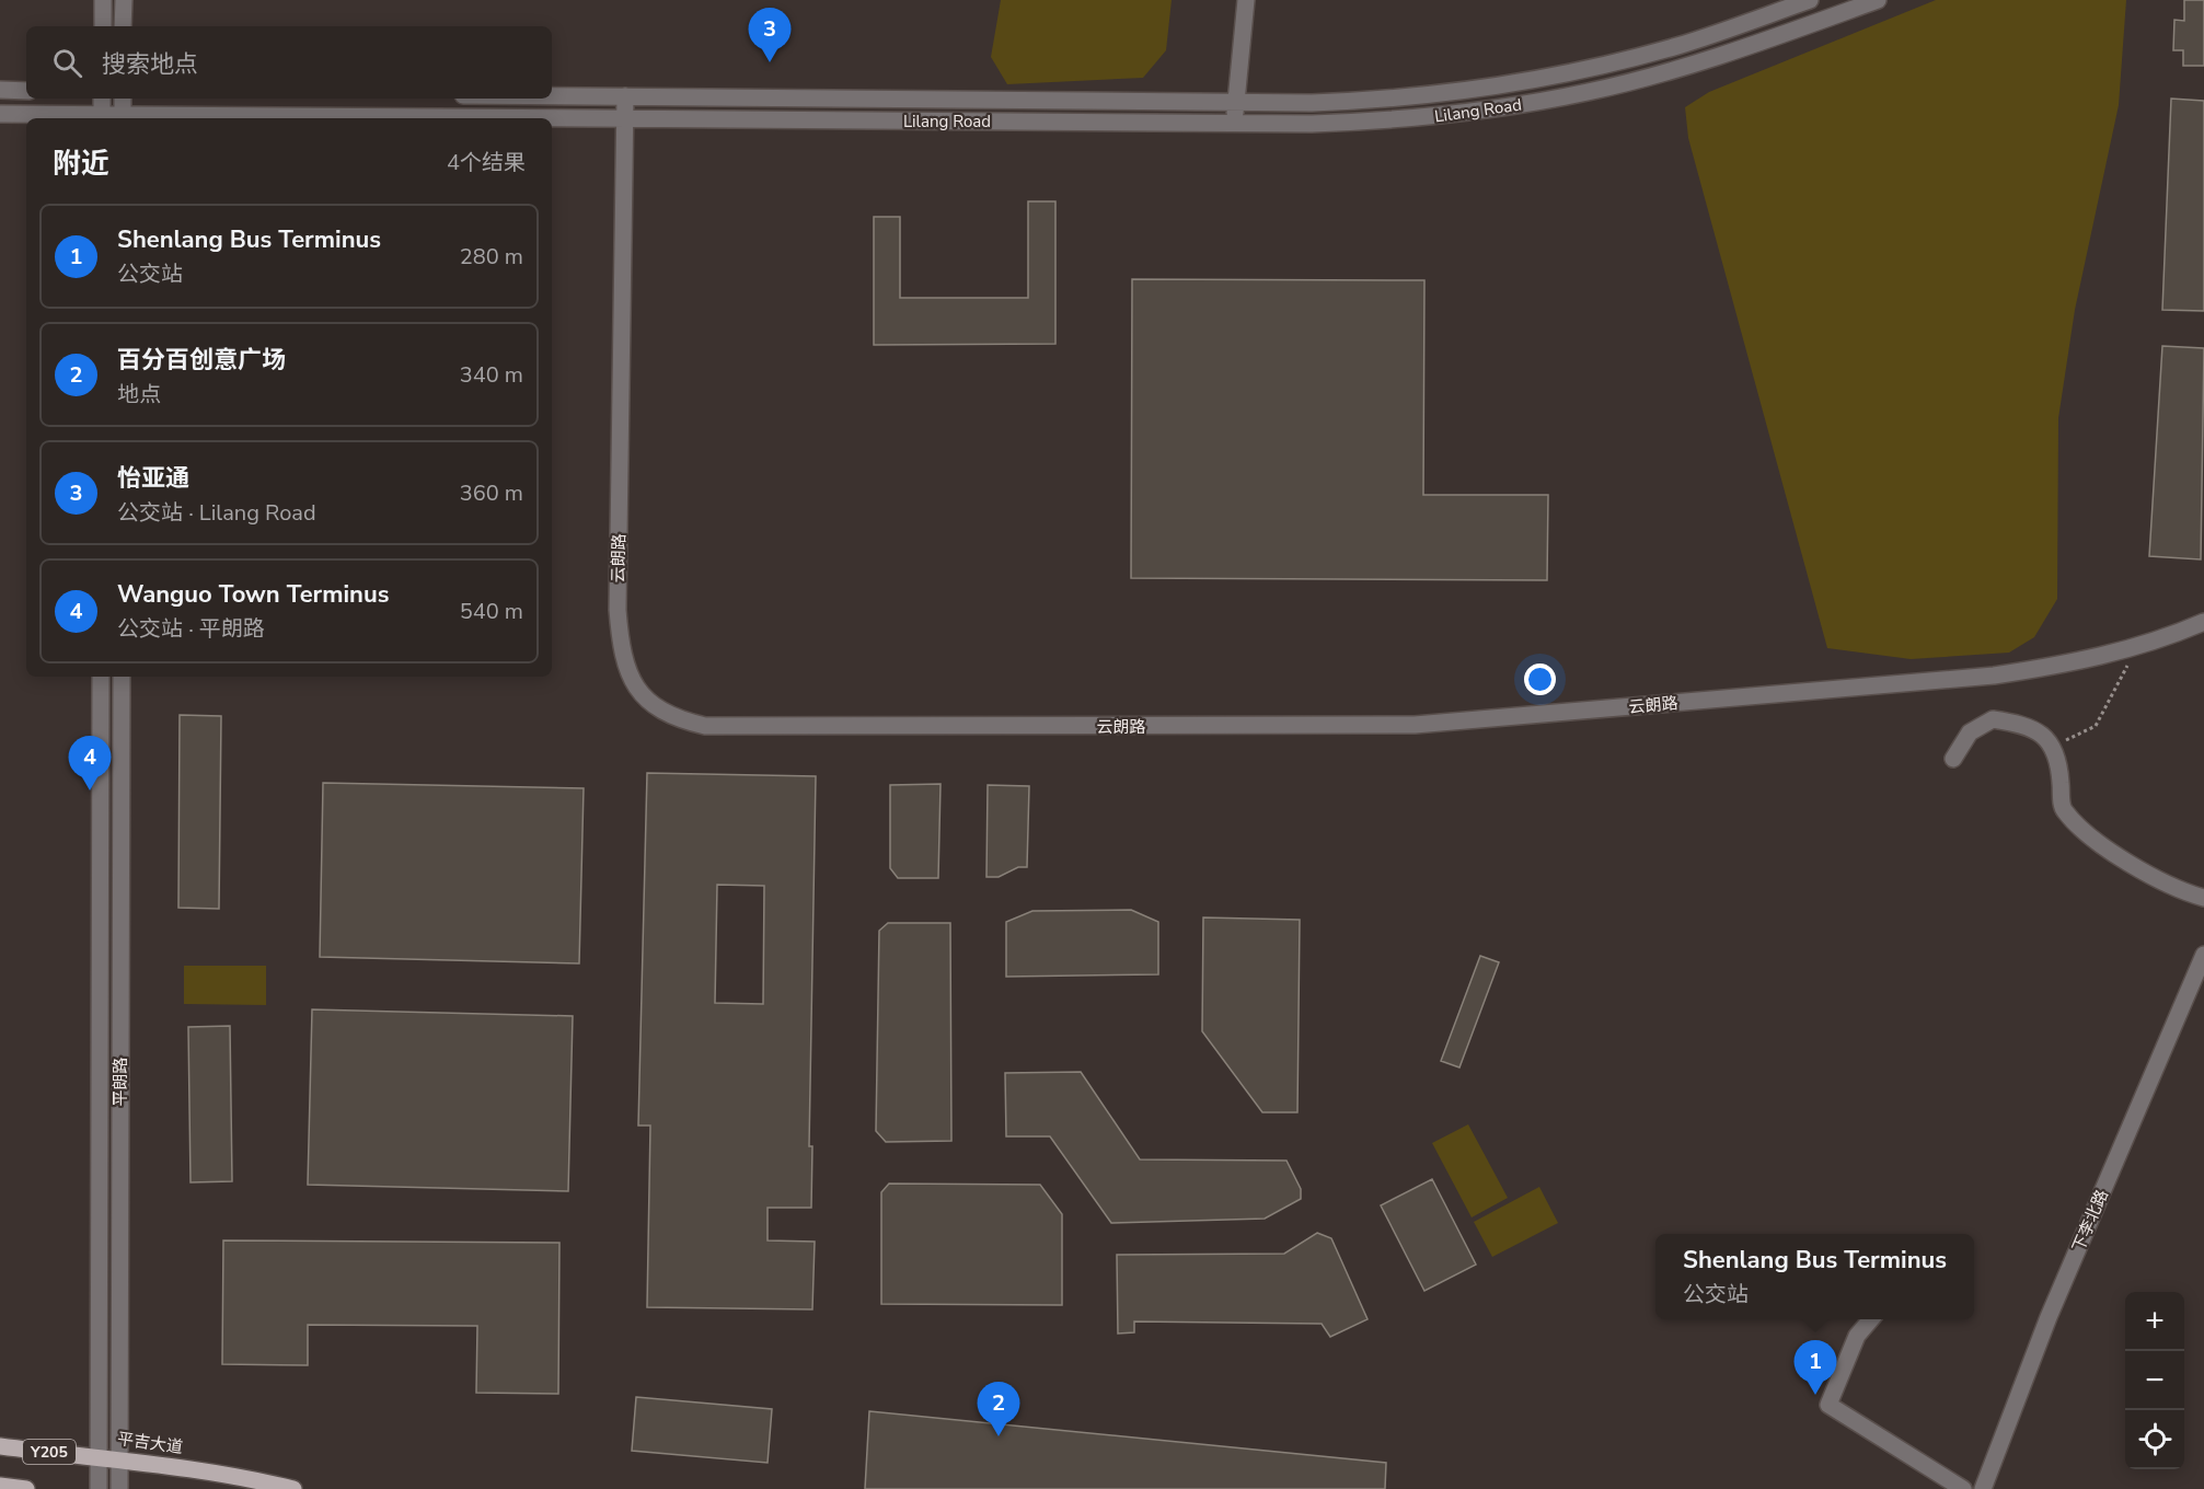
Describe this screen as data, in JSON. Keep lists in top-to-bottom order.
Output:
{
  "streets": {
    "main road": ["平吉大道", "Y205"],
    "street": [
      "Lilang Road",
      "云朗路",
      "平朗路",
      "下李北路"
    ]
  },
  "crossings": [
    ["Lilang Road", "云朗路"],
    ["平朗路", "平吉大道"]
  ],
  "page": {
    "pins": [
      "3",
      "4",
      "1",
      "2"
    ],
    "search": "搜索地点",
    "heading": ["附近", "4个结果"],
    "list": [
      {
        "mark": "1",
        "name": "Shenlang Bus Terminus",
        "note": "公交站",
        "value": "280 m"
      },
      {
        "mark": "2",
        "name": "百分百创意广场",
        "note": "地点",
        "value": "340 m"
      },
      {
        "mark": "3",
        "name": "怡亚通",
        "note": "公交站 · Lilang Road",
        "value": "360 m"
      },
      {
        "mark": "4",
        "name": "Wanguo Town Terminus",
        "note": "公交站 · 平朗路",
        "value": "540 m"
      }
    ],
    "popup": ["Shenlang Bus Terminus", "公交站"],
    "map_buttons": ["+", "−"]
  }
}
